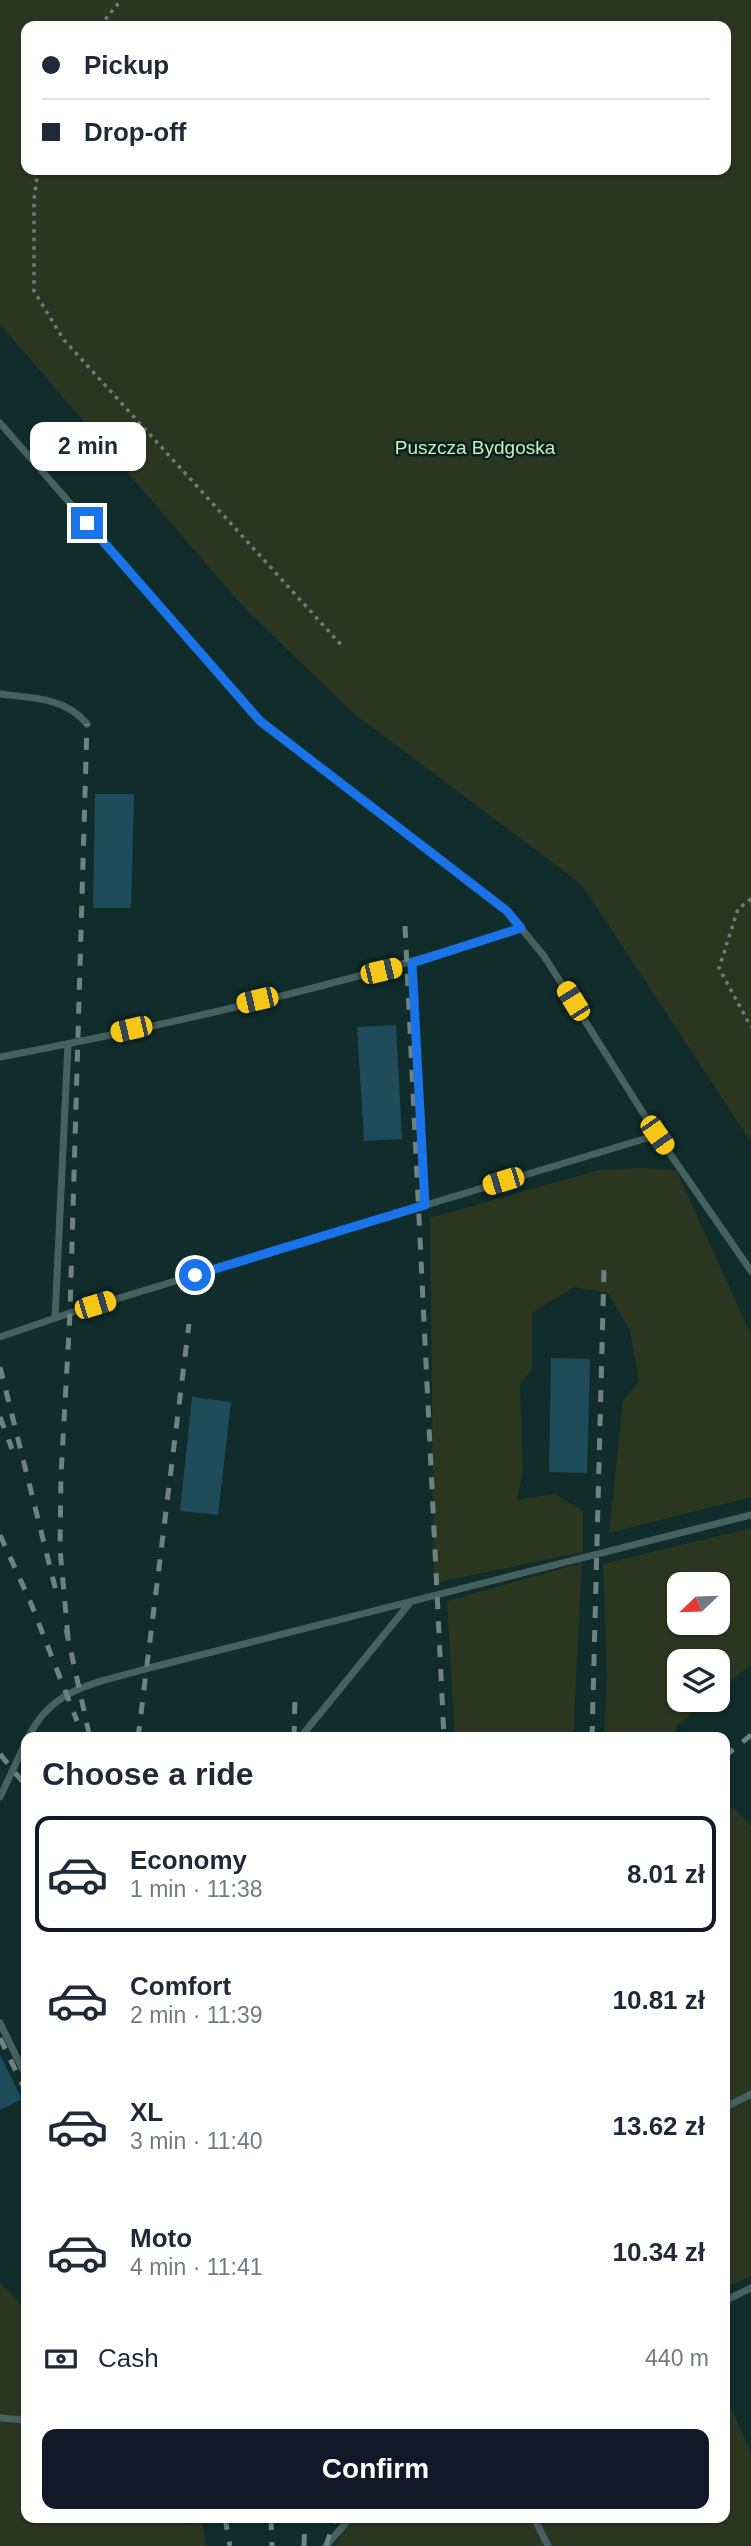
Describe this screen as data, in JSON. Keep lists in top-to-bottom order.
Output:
{
  "parks": ["Puszcza Bydgoska"],
  "north": "bottom left",
  "page": {
    "banner": ["Pickup", "Drop-off"],
    "bubble": "2 min",
    "heading": "Choose a ride",
    "list": [
      {
        "name": "Economy",
        "note": "1 min · 11:38",
        "value": "8.01 zł"
      },
      {
        "name": "Comfort",
        "note": "2 min · 11:39",
        "value": "10.81 zł"
      },
      {
        "name": "XL",
        "note": "3 min · 11:40",
        "value": "13.62 zł"
      },
      {
        "name": "Moto",
        "note": "4 min · 11:41",
        "value": "10.34 zł"
      }
    ],
    "pay": ["Cash", "440 m"],
    "buttons": "Confirm"
  }
}
